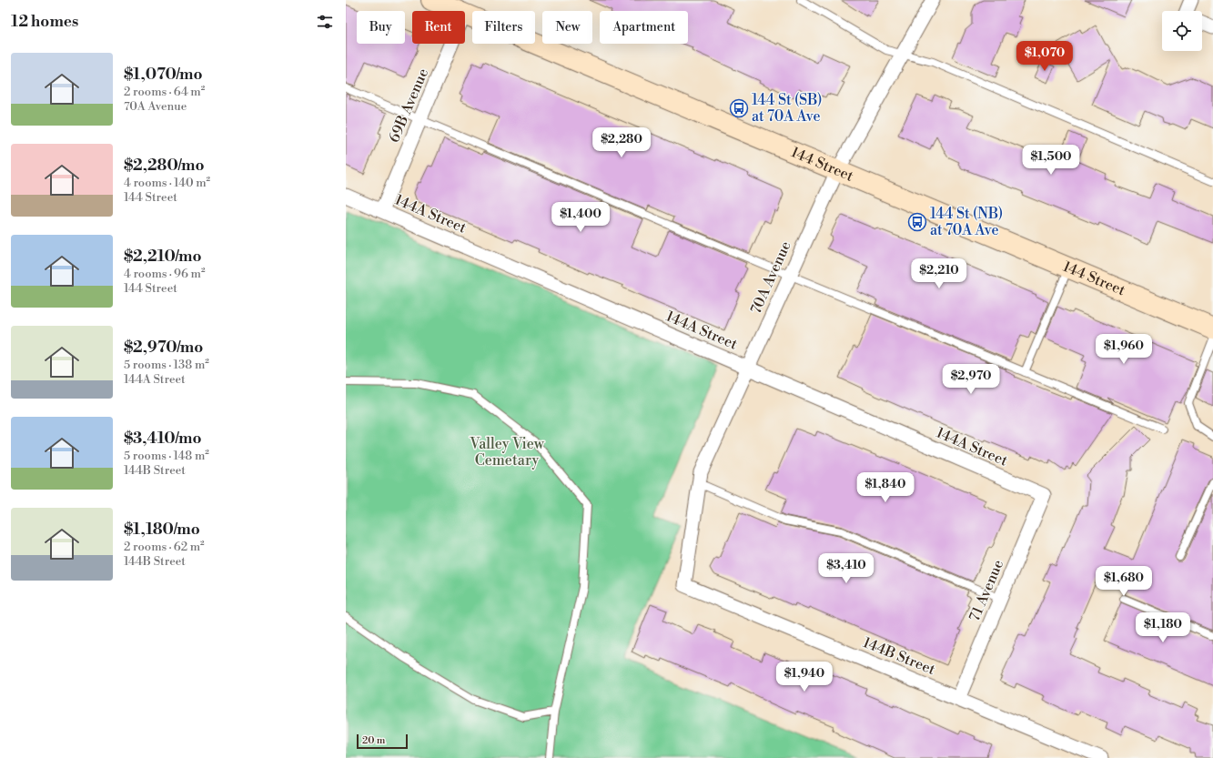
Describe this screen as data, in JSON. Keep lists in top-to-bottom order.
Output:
{
  "streets": {
    "main road": ["144 Street"],
    "street": [
      "69B Avenue",
      "144A Street",
      "70A Avenue",
      "71 Avenue",
      "144B Street"
    ]
  },
  "crossings": [
    ["69B Avenue", "144A Street"],
    ["144 Street", "70A Avenue"],
    ["144A Street", "70A Avenue"],
    ["144A Street", "71 Avenue"],
    ["70A Avenue", "144B Street"],
    ["71 Avenue", "144B Street"]
  ],
  "parks": ["Valley View Cemetary"],
  "places": {
    "bus stop": ["144 St (SB) at 70A Ave", "144 St (NB) at 70A Ave"]
  },
  "scale_bar": "20 m",
  "page": {
    "heading": "12 homes",
    "chip": [
      "Buy",
      "Rent",
      "Filters",
      "New",
      "Apartment"
    ],
    "price": [
      "$1,070",
      "$2,280",
      "$1,500",
      "$1,400",
      "$2,210",
      "$1,960",
      "$2,970",
      "$1,840",
      "$3,410",
      "$1,680",
      "$1,180",
      "$1,940"
    ],
    "list": [
      {
        "name": "$1,070/mo",
        "note": "2 rooms · 64 m² · 70A Avenue"
      },
      {
        "name": "$2,280/mo",
        "note": "4 rooms · 140 m² · 144 Street"
      },
      {
        "name": "$2,210/mo",
        "note": "4 rooms · 96 m² · 144 Street"
      },
      {
        "name": "$2,970/mo",
        "note": "5 rooms · 138 m² · 144A Street"
      },
      {
        "name": "$3,410/mo",
        "note": "5 rooms · 148 m² · 144B Street"
      },
      {
        "name": "$1,180/mo",
        "note": "2 rooms · 62 m² · 144B Street"
      }
    ],
    "scale": "20 m"
  }
}
